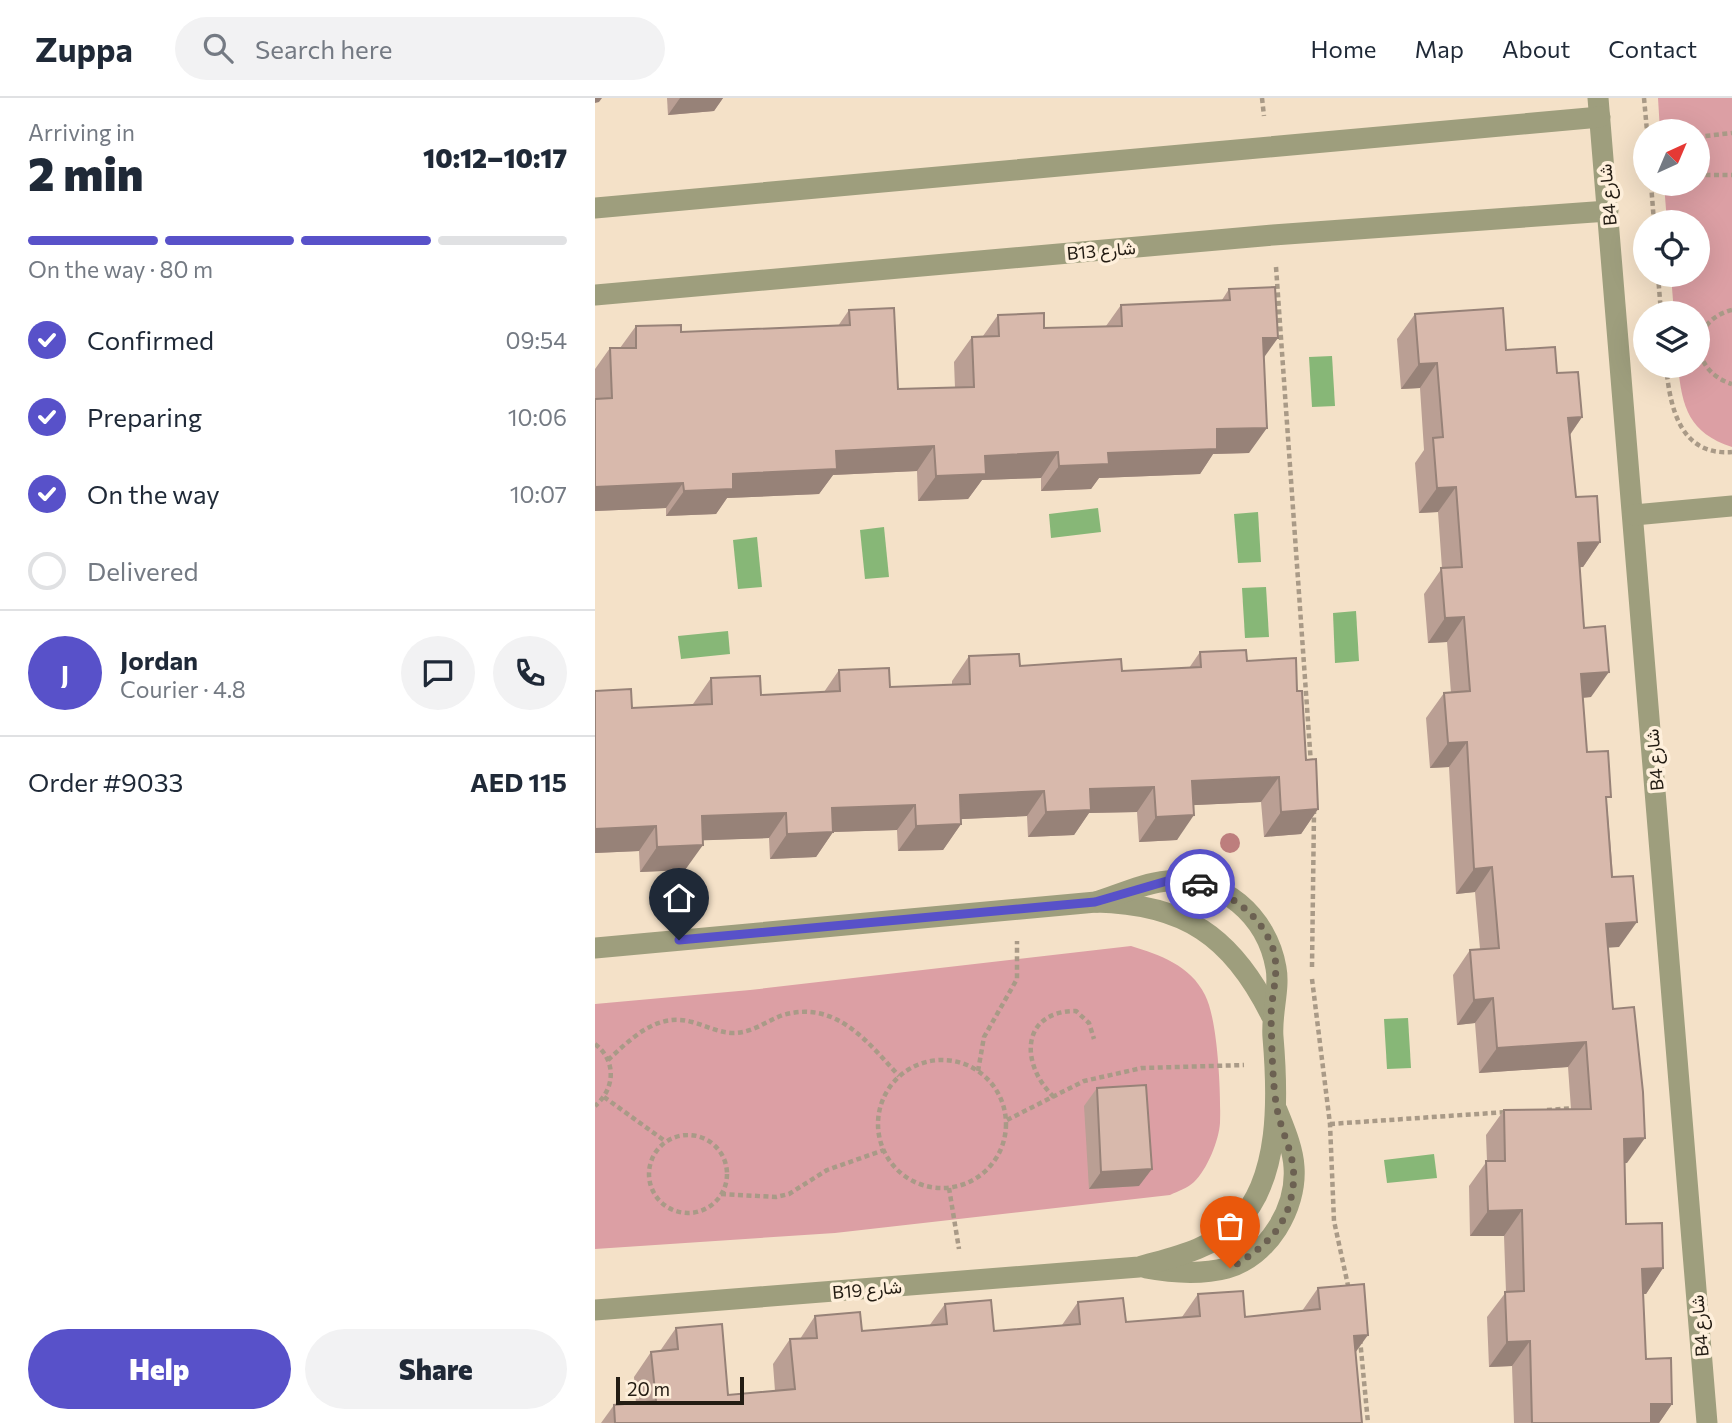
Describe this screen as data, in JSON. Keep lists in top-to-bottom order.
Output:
{
  "streets": {
    "street": ["B4 شارع", "B13 شارع", "B19 شارع"]
  },
  "crossings": [
    ["B4 شارع", "B13 شارع"]
  ],
  "scale_bar": "20 m",
  "north": "top right",
  "page": {
    "header": "Zuppa",
    "search": "Search here",
    "nav": [
      "Home",
      "Map",
      "About",
      "Contact"
    ],
    "heading": ["2 min", "Arriving in", "10:12–10:17"],
    "panel": [
      "Jordan",
      "Courier · 4.8",
      "Order #9033",
      "AED 115"
    ],
    "bar": "On the way · 80 m",
    "list": [
      ["Confirmed", "09:54"],
      ["Preparing", "10:06"],
      ["On the way", "10:07"],
      "Delivered"
    ],
    "round": "J",
    "buttons": ["Help", "Share"],
    "scale": "20 m"
  }
}
